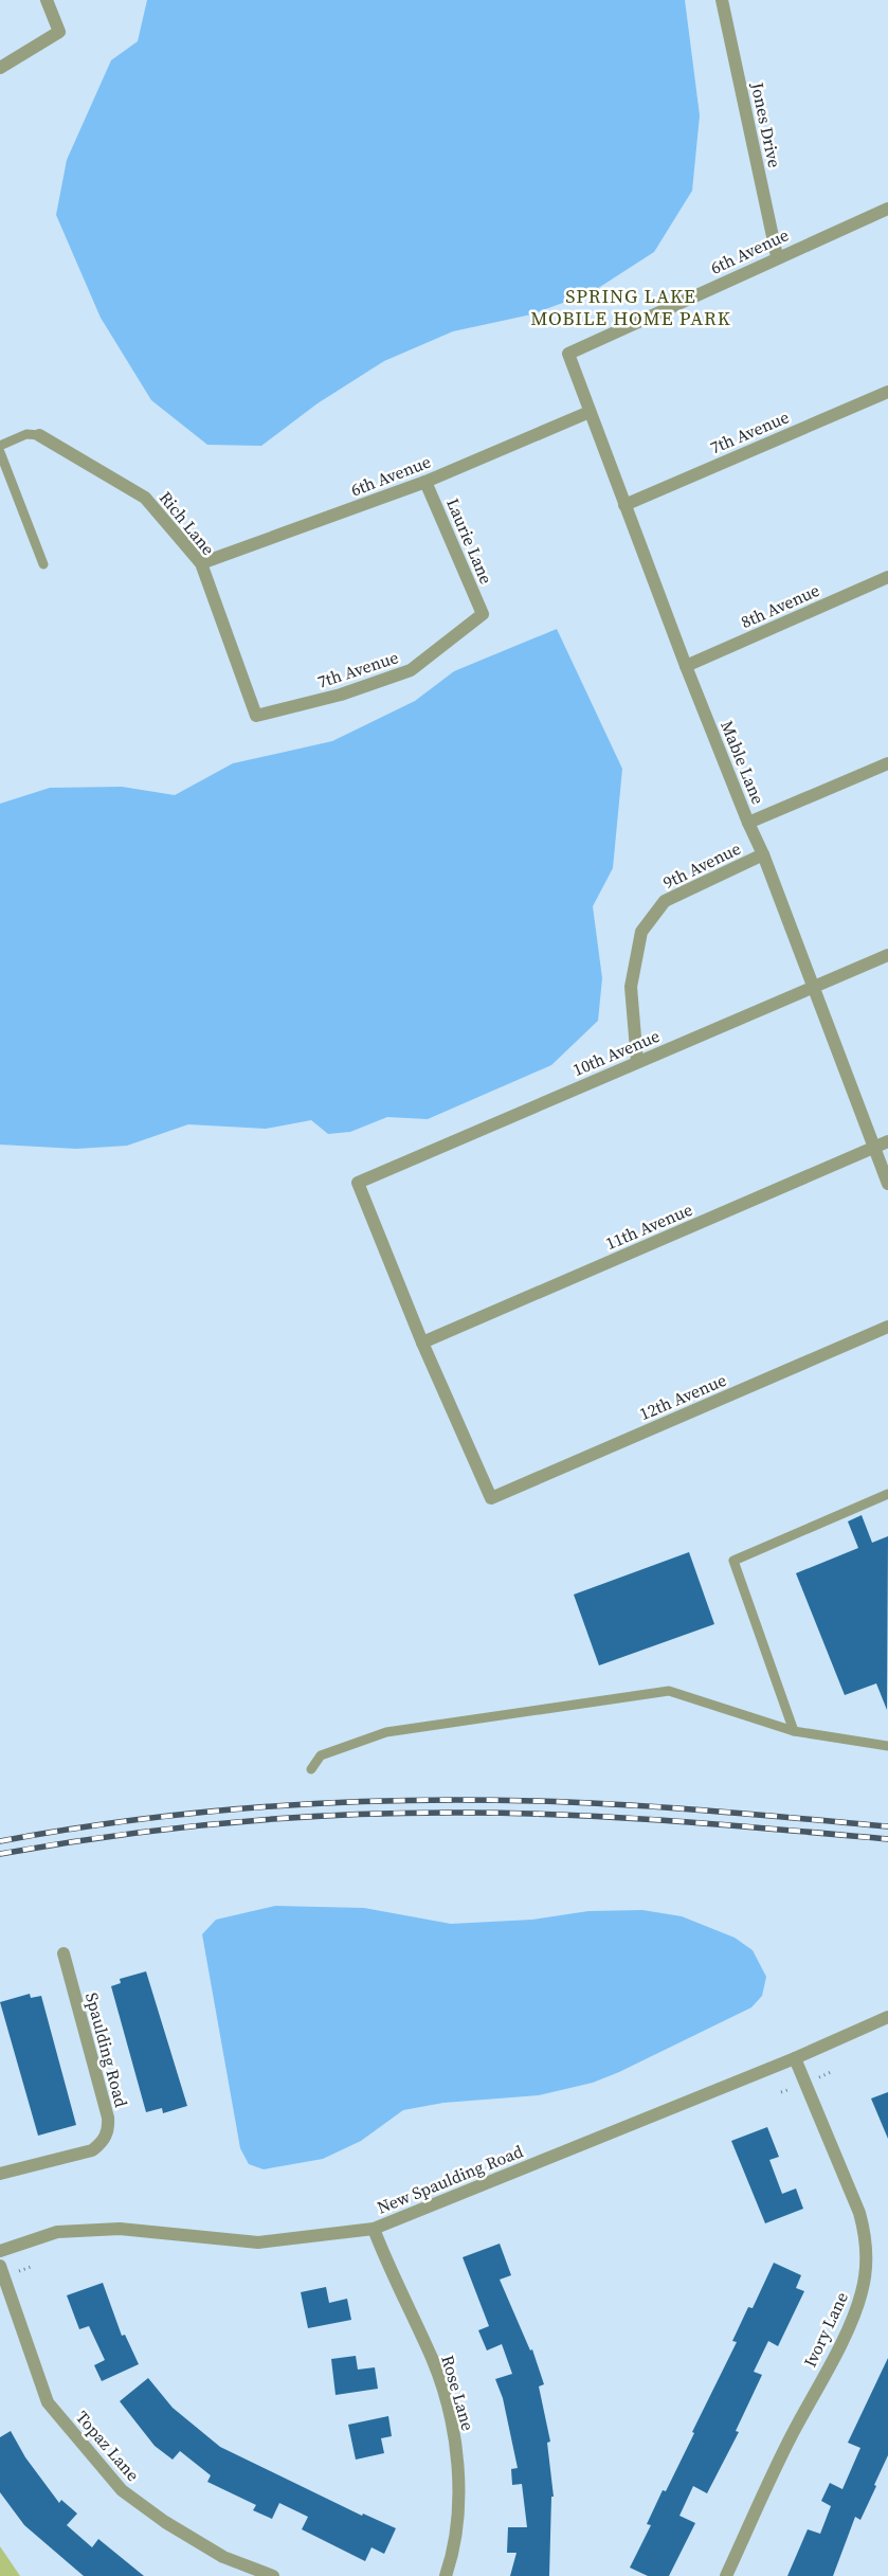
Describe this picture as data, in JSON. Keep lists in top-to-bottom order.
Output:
{
  "streets": {
    "street": [
      "Jones Drive",
      "6th Avenue",
      "7th Avenue",
      "Rich Lane",
      "Laurie Lane",
      "8th Avenue",
      "Mable Lane",
      "9th Avenue",
      "10th Avenue",
      "11th Avenue",
      "12th Avenue",
      "Spaulding Road",
      "New Spaulding Road",
      "Ivory Lane",
      "Rose Lane",
      "Topaz Lane"
    ]
  },
  "crossings": [
    ["Jones Drive", "6th Avenue"],
    ["6th Avenue", "Rich Lane"],
    ["6th Avenue", "Laurie Lane"],
    ["6th Avenue", "Mable Lane"],
    ["7th Avenue", "Rich Lane"],
    ["7th Avenue", "Laurie Lane"],
    ["7th Avenue", "Mable Lane"],
    ["8th Avenue", "Mable Lane"],
    ["Mable Lane", "9th Avenue"],
    ["Mable Lane", "10th Avenue"],
    ["Mable Lane", "11th Avenue"],
    ["9th Avenue", "10th Avenue"],
    ["10th Avenue", "11th Avenue"],
    ["10th Avenue", "12th Avenue"],
    ["11th Avenue", "12th Avenue"],
    ["New Spaulding Road", "Ivory Lane"],
    ["New Spaulding Road", "Rose Lane"]
  ],
  "districts": ["SPRING LAKE MOBILE HOME PARK"]
}
